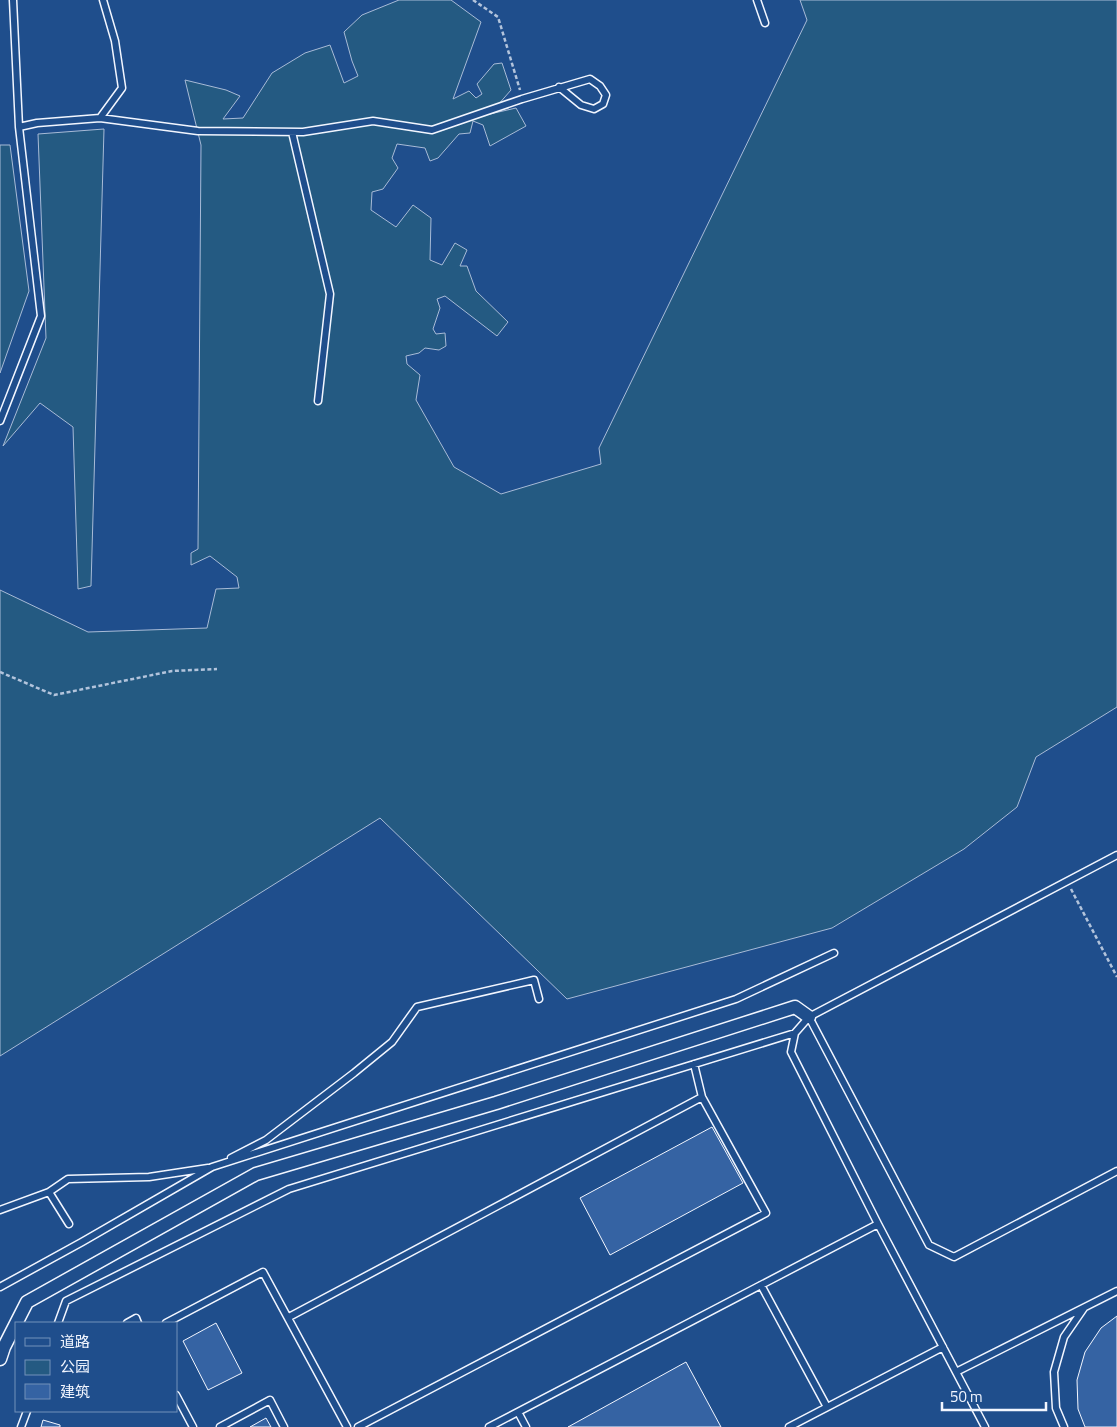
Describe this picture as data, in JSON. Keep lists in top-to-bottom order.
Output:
{
  "legend": ["道路", "公园", "建筑"],
  "scale_bar": "50 m"
}
